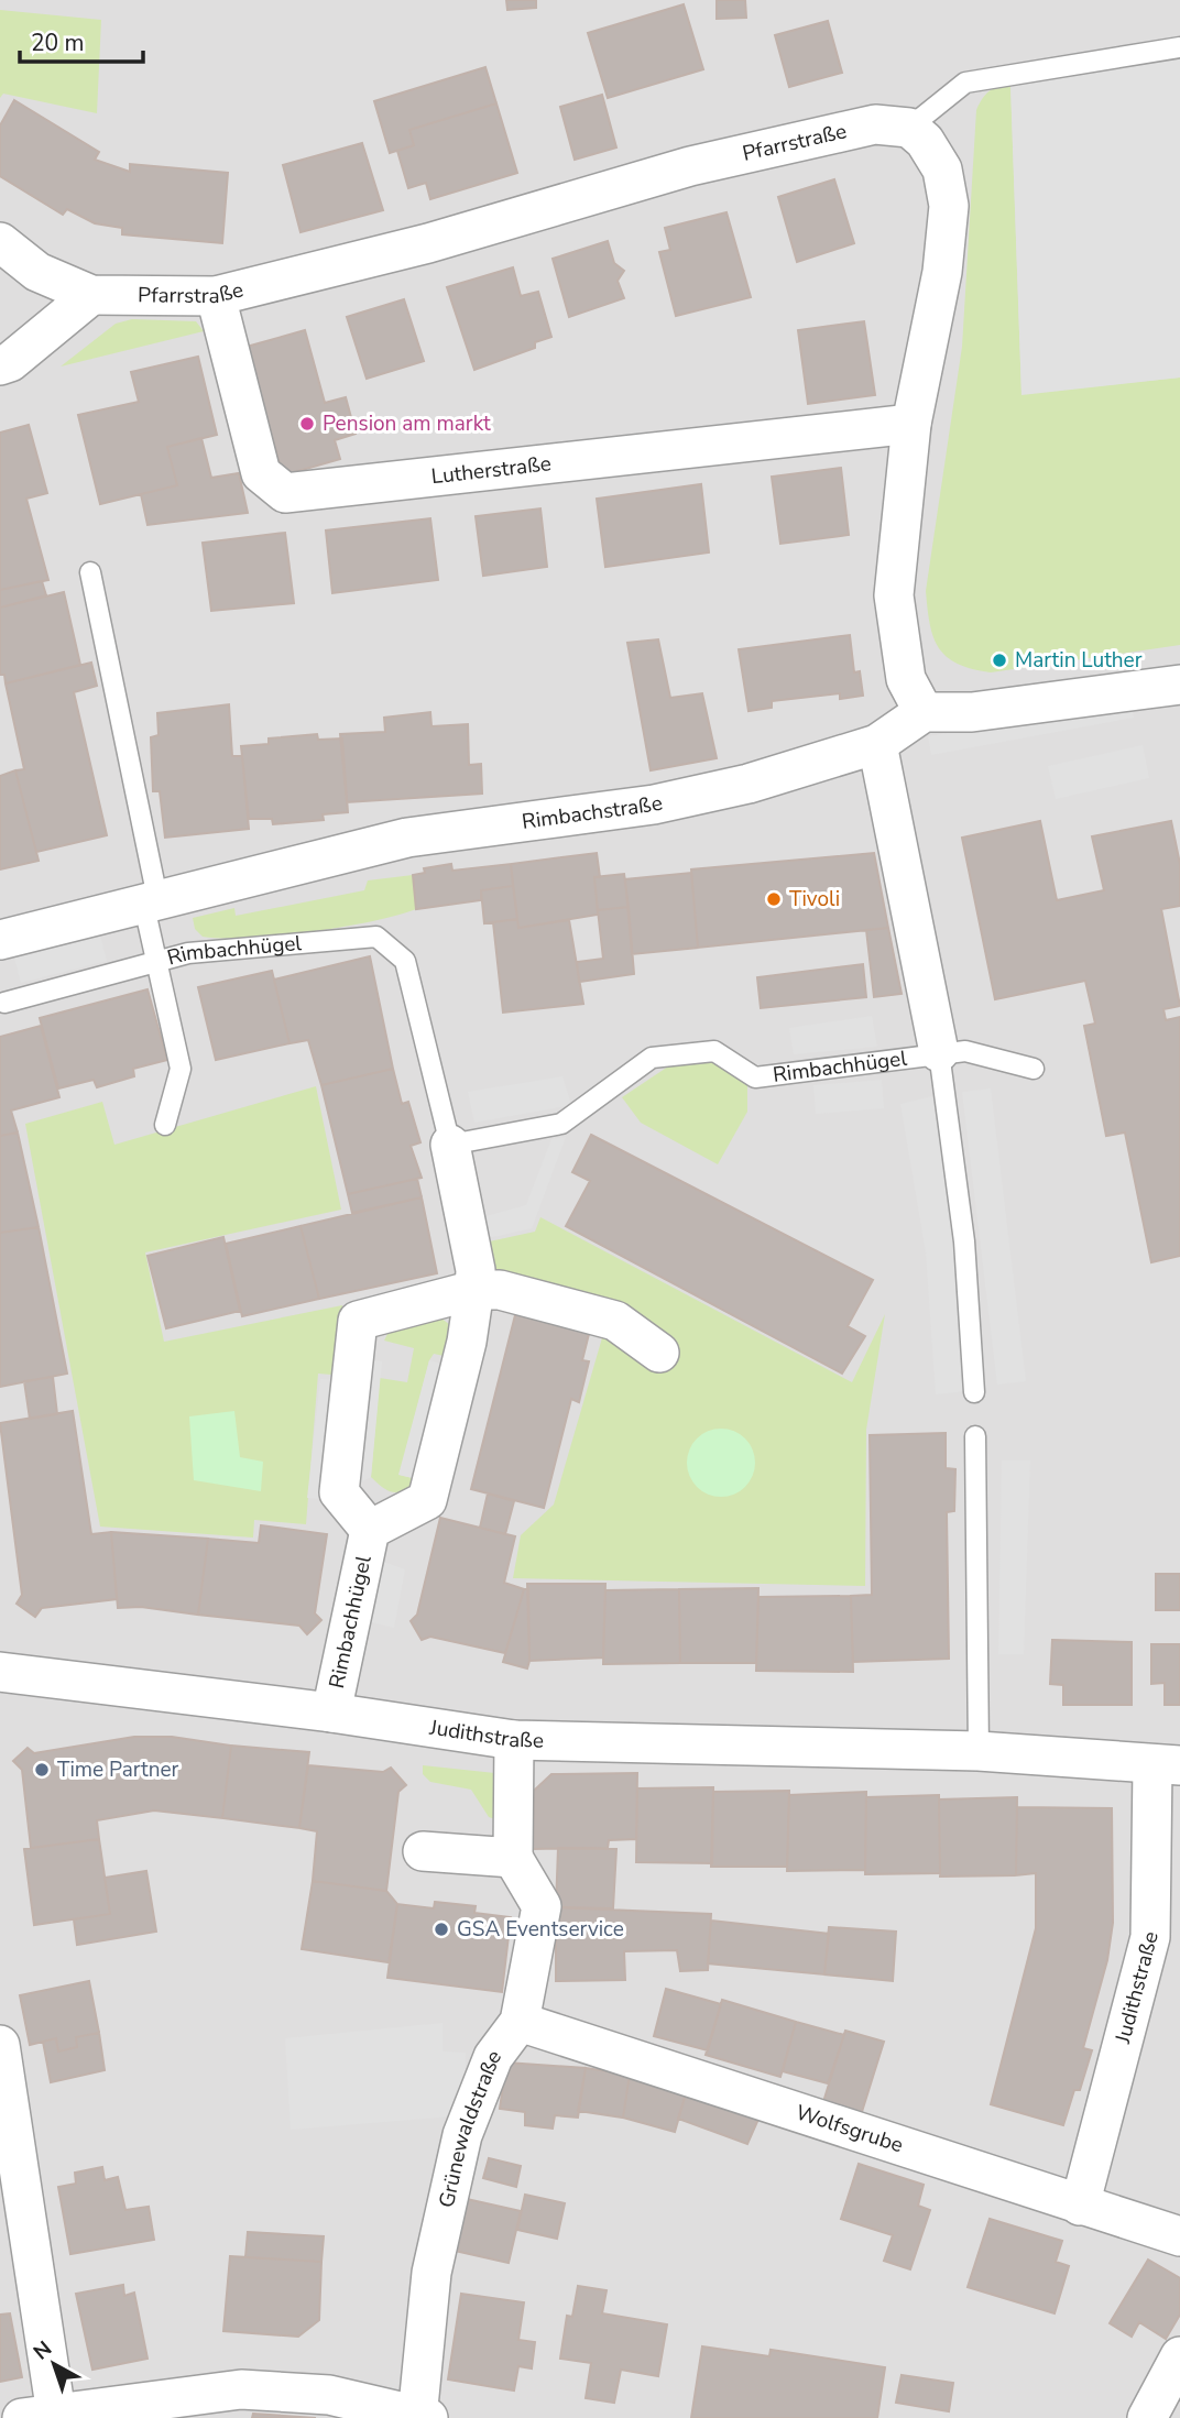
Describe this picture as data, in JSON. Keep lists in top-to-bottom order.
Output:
{
  "streets": {
    "street": [
      "Pfarrstraße",
      "Lutherstraße",
      "Rimbachstraße",
      "Rimbachhügel",
      "Judithstraße",
      "Grünewaldstraße",
      "Wolfsgrube"
    ]
  },
  "crossings": [
    ["Pfarrstraße", "Lutherstraße"],
    ["Rimbachstraße", "Rimbachhügel"],
    ["Rimbachhügel", "Judithstraße"],
    ["Judithstraße", "Wolfsgrube"],
    ["Grünewaldstraße", "Wolfsgrube"]
  ],
  "places": [
    "Pension am markt",
    "Martin Luther",
    "Tivoli",
    "Time Partner",
    "GSA Eventservice"
  ],
  "scale_bar": "20 m",
  "north": "top left"
}
